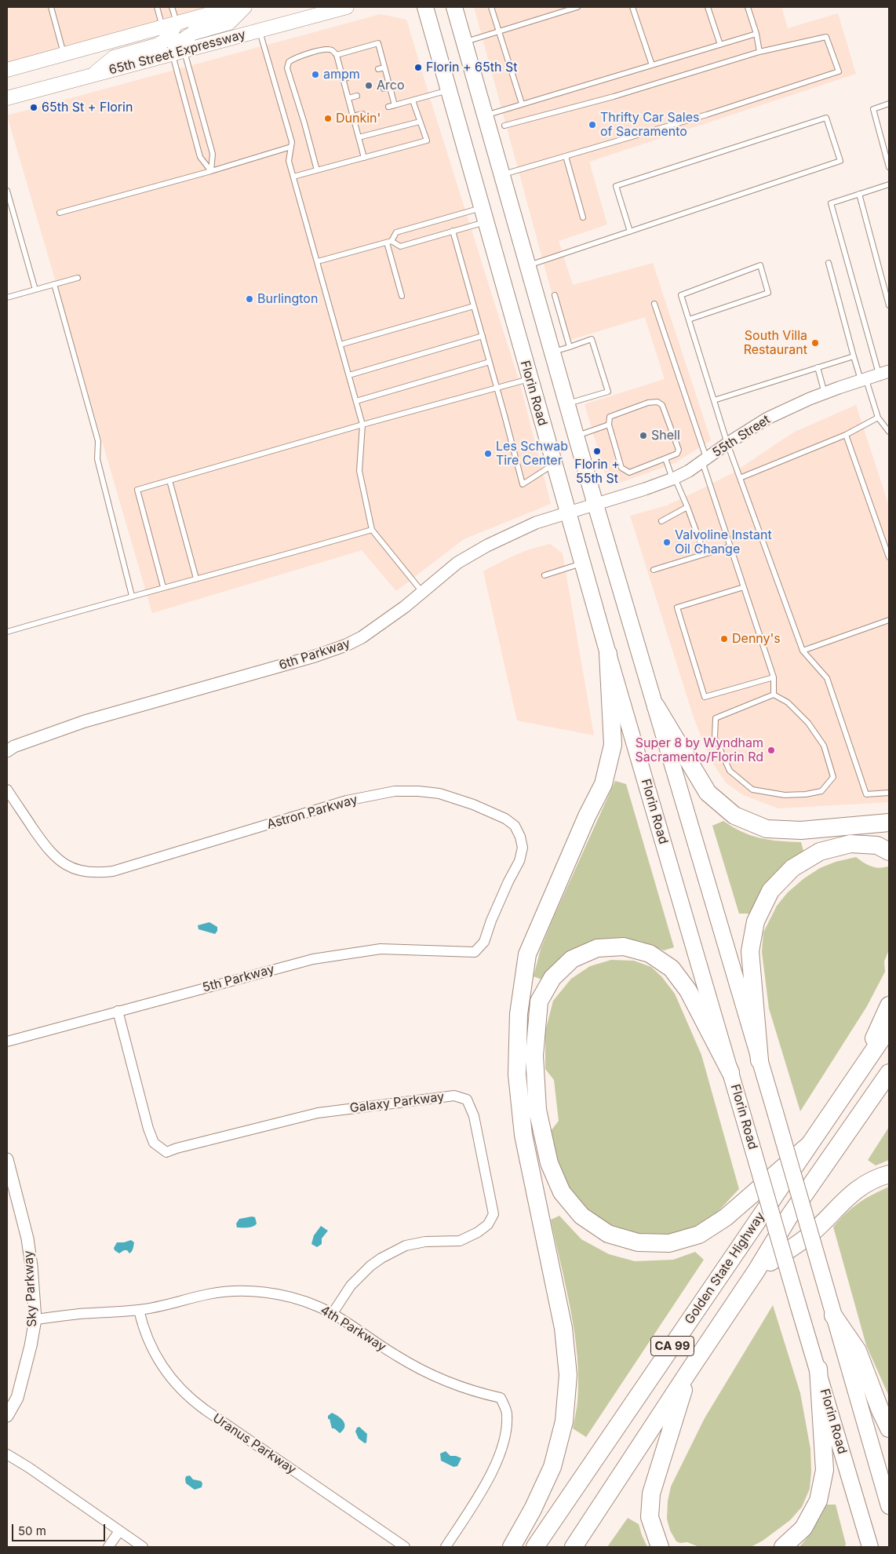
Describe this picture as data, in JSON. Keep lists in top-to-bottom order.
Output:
{
  "streets": {
    "highway": ["Golden State Highway", "CA 99"],
    "main road": ["65th Street Expressway", "Florin Road"],
    "street": [
      "55th Street",
      "6th Parkway",
      "Astron Parkway",
      "5th Parkway",
      "Galaxy Parkway",
      "Sky Parkway",
      "4th Parkway",
      "Uranus Parkway"
    ]
  },
  "crossings": [
    ["Florin Road", "6th Parkway"],
    ["55th Street", "6th Parkway"],
    ["Astron Parkway", "5th Parkway"],
    ["5th Parkway", "Galaxy Parkway"],
    ["Galaxy Parkway", "4th Parkway"],
    ["Sky Parkway", "4th Parkway"],
    ["4th Parkway", "Uranus Parkway"]
  ],
  "places": [
    "Florin + 65th St",
    "ampm",
    "Arco",
    "65th St + Florin",
    "Dunkin'",
    "Thrifty Car Sales of Sacramento",
    "Burlington",
    "South Villa Restaurant",
    "Shell",
    "Florin + 55th St",
    "Les Schwab Tire Center",
    "Valvoline Instant Oil Change",
    "Denny's",
    "Super 8 by Wyndham Sacramento/Florin Rd"
  ],
  "scale_bar": "50 m"
}
